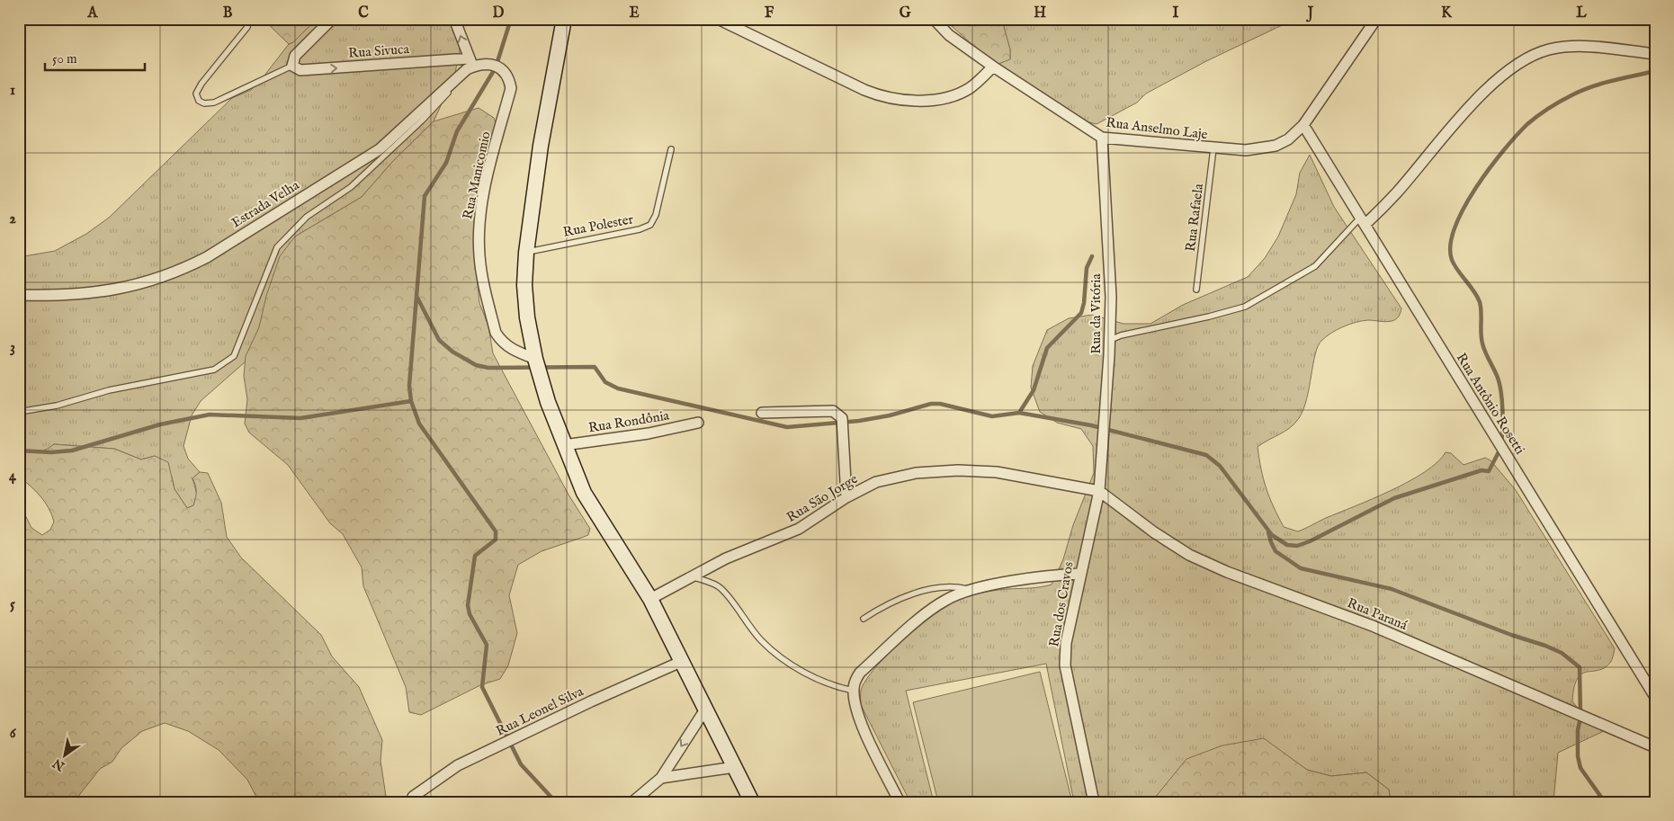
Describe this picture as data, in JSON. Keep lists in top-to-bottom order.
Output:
{
  "streets": {
    "street": [
      "Rua Sivuca",
      "Rua Anselmo Laje",
      "Rua Manicomio",
      "Estrada Velha",
      "Rua da Vitória",
      "Rua Antônio Rosetti",
      "Rua Rondônia",
      "Rua São Jorge",
      "Rua dos Cravos",
      "Rua Paraná",
      "Rua Leonel Silva"
    ],
    "lane": ["Rua Rafaela", "Rua Polester"]
  },
  "crossings": [
    ["Rua Sivuca", "Estrada Velha"],
    ["Rua Anselmo Laje", "Rua Rafaela"],
    ["Rua Anselmo Laje", "Rua da Vitória"],
    ["Rua Anselmo Laje", "Rua Antônio Rosetti"],
    ["Rua Manicomio", "Estrada Velha"],
    ["Rua da Vitória", "Rua São Jorge"],
    ["Rua da Vitória", "Rua dos Cravos"],
    ["Rua da Vitória", "Rua Paraná"],
    ["Rua São Jorge", "Rua dos Cravos"],
    ["Rua São Jorge", "Rua Paraná"],
    ["Rua dos Cravos", "Rua Paraná"]
  ],
  "one_way": ["Rua Sivuca"],
  "scale_bar": "50 m",
  "north": "bottom left",
  "grid": {
    "columns": [
      "A",
      "B",
      "C",
      "D",
      "E",
      "F",
      "G",
      "H",
      "I",
      "J",
      "K",
      "L"
    ],
    "rows": [
      "1",
      "2",
      "3",
      "4",
      "5",
      "6"
    ]
  }
}
